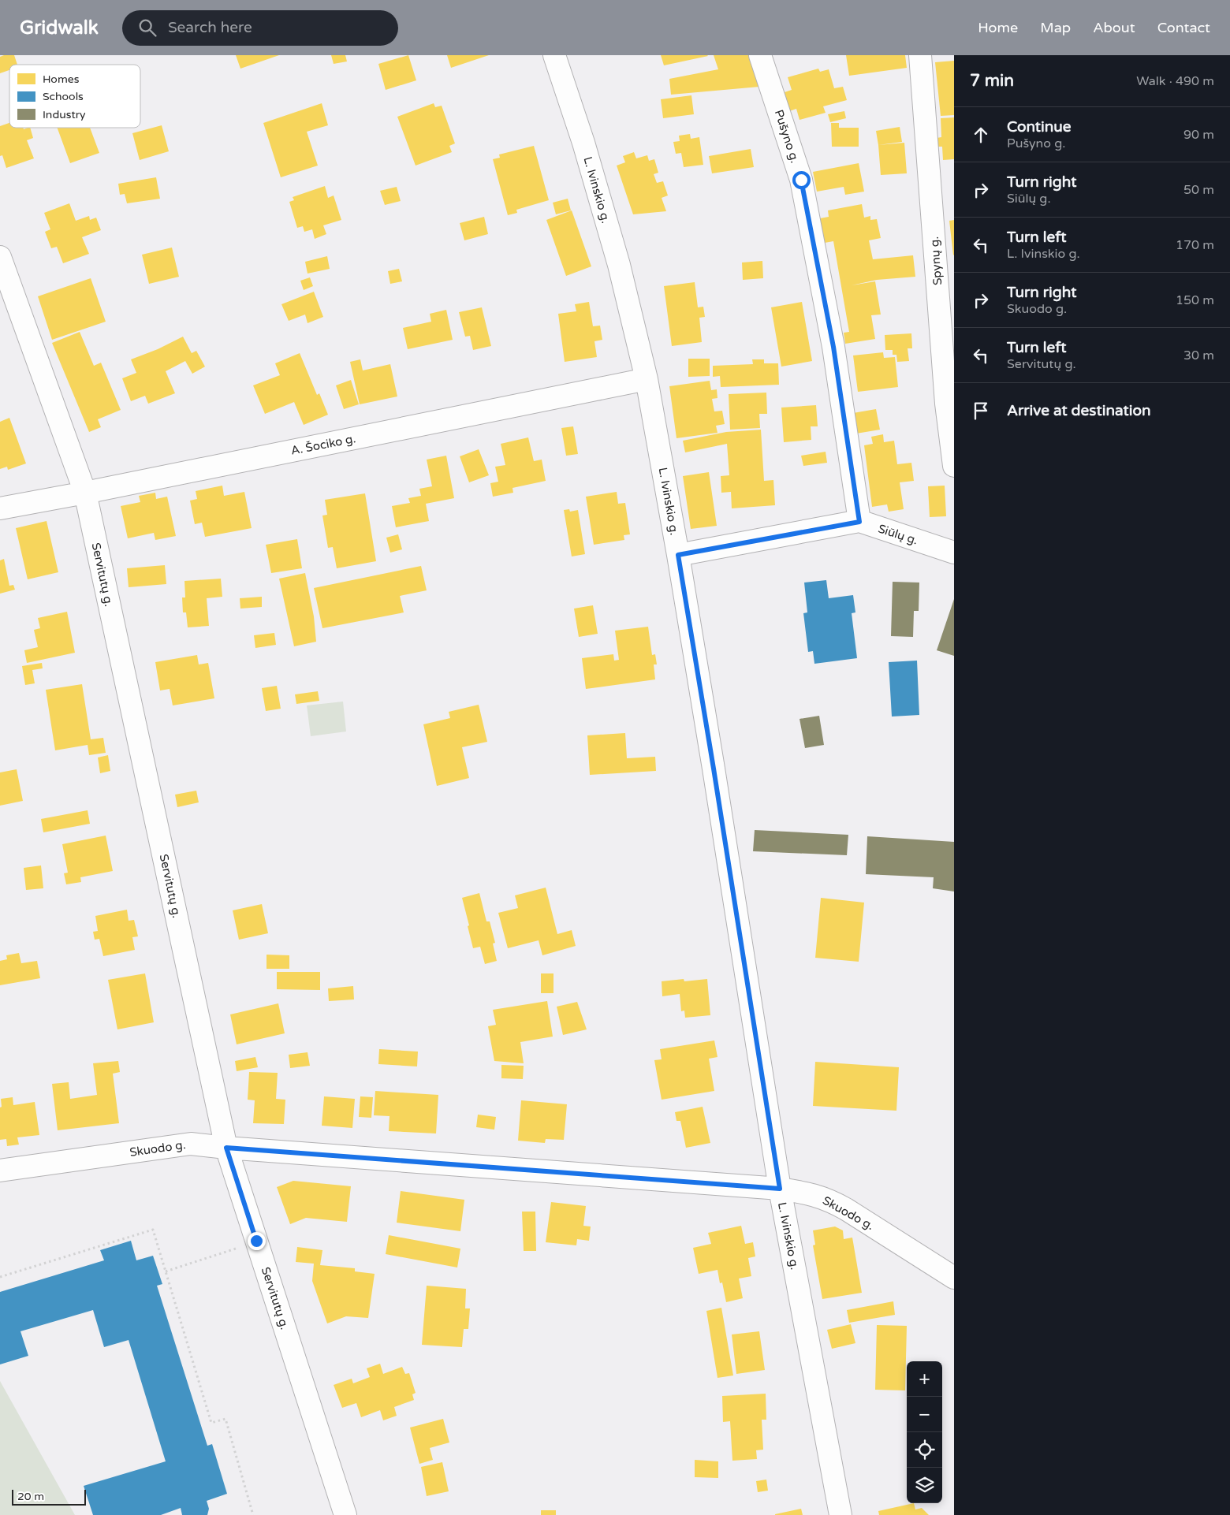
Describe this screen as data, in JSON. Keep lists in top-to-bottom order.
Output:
{
  "streets": {
    "street": [
      "Pušyno g.",
      "L. Ivinskio g.",
      "Spynų g.",
      "A. Šociko g.",
      "Siūlų g.",
      "Servitutų g.",
      "Skuodo g."
    ]
  },
  "crossings": [
    ["Pušyno g.", "Siūlų g."],
    ["L. Ivinskio g.", "A. Šociko g."],
    ["L. Ivinskio g.", "Siūlų g."],
    ["L. Ivinskio g.", "Skuodo g."],
    ["A. Šociko g.", "Servitutų g."],
    ["Servitutų g.", "Skuodo g."]
  ],
  "legend": ["Homes", "Schools", "Industry"],
  "scale_bar": "20 m",
  "page": {
    "header": "Gridwalk",
    "search": "Search here",
    "nav": [
      "Home",
      "Map",
      "About",
      "Contact"
    ],
    "heading": ["7 min", "Walk · 490 m"],
    "list": [
      ["Continue", "Pušyno g.", "90 m"],
      ["Turn right", "Siūlų g.", "50 m"],
      ["Turn left", "L. Ivinskio g.", "170 m"],
      ["Turn right", "Skuodo g.", "150 m"],
      ["Turn left", "Servitutų g.", "30 m"],
      "Arrive at destination"
    ],
    "map_buttons": ["+", "−"],
    "scale": "20 m"
  }
}
